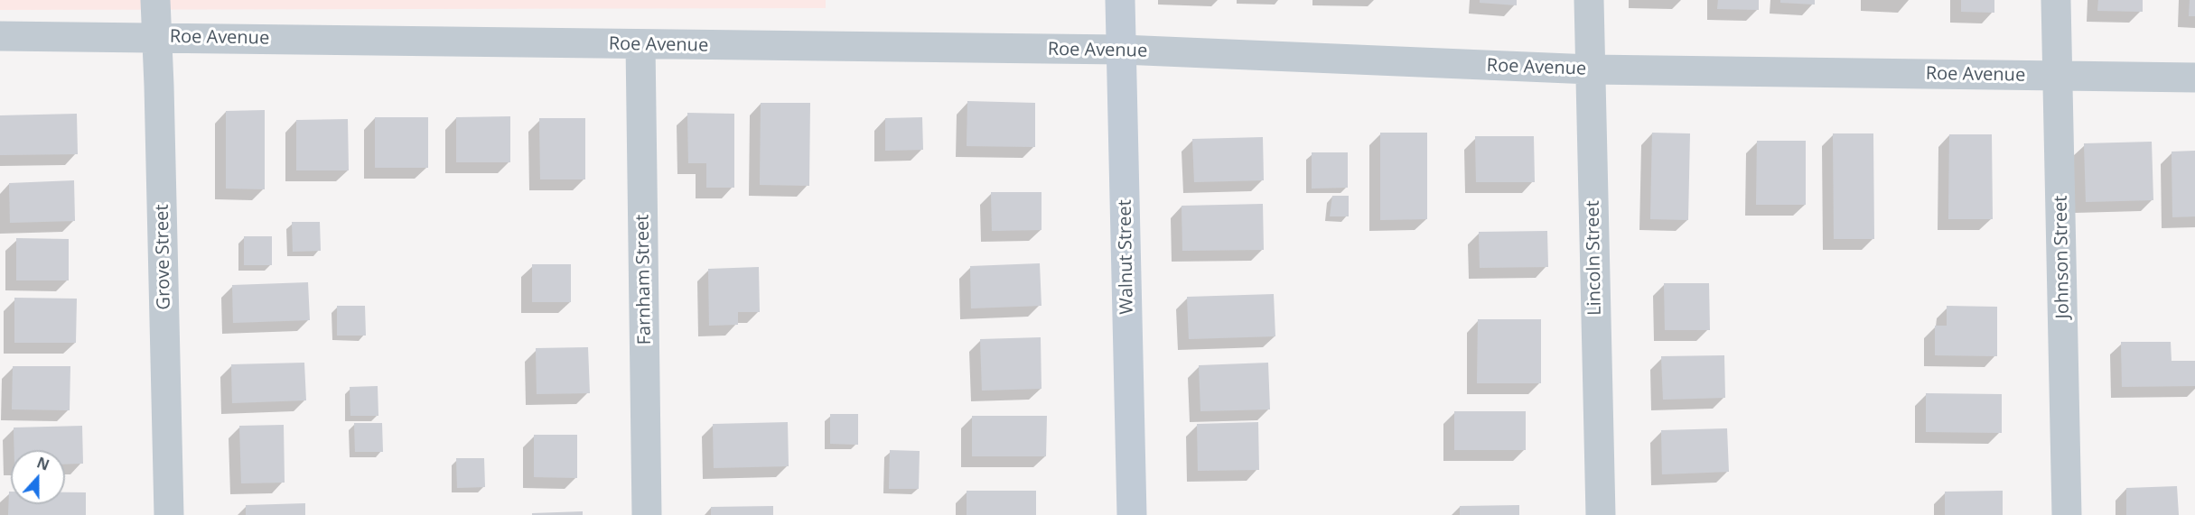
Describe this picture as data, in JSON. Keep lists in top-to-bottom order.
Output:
{
  "streets": {
    "street": [
      "Roe Avenue",
      "Grove Street",
      "Walnut Street",
      "Johnson Street",
      "Lincoln Street",
      "Farnham Street"
    ]
  },
  "crossings": [
    ["Roe Avenue", "Grove Street"],
    ["Roe Avenue", "Walnut Street"],
    ["Roe Avenue", "Johnson Street"],
    ["Roe Avenue", "Lincoln Street"],
    ["Roe Avenue", "Farnham Street"]
  ],
  "north": "top"
}
